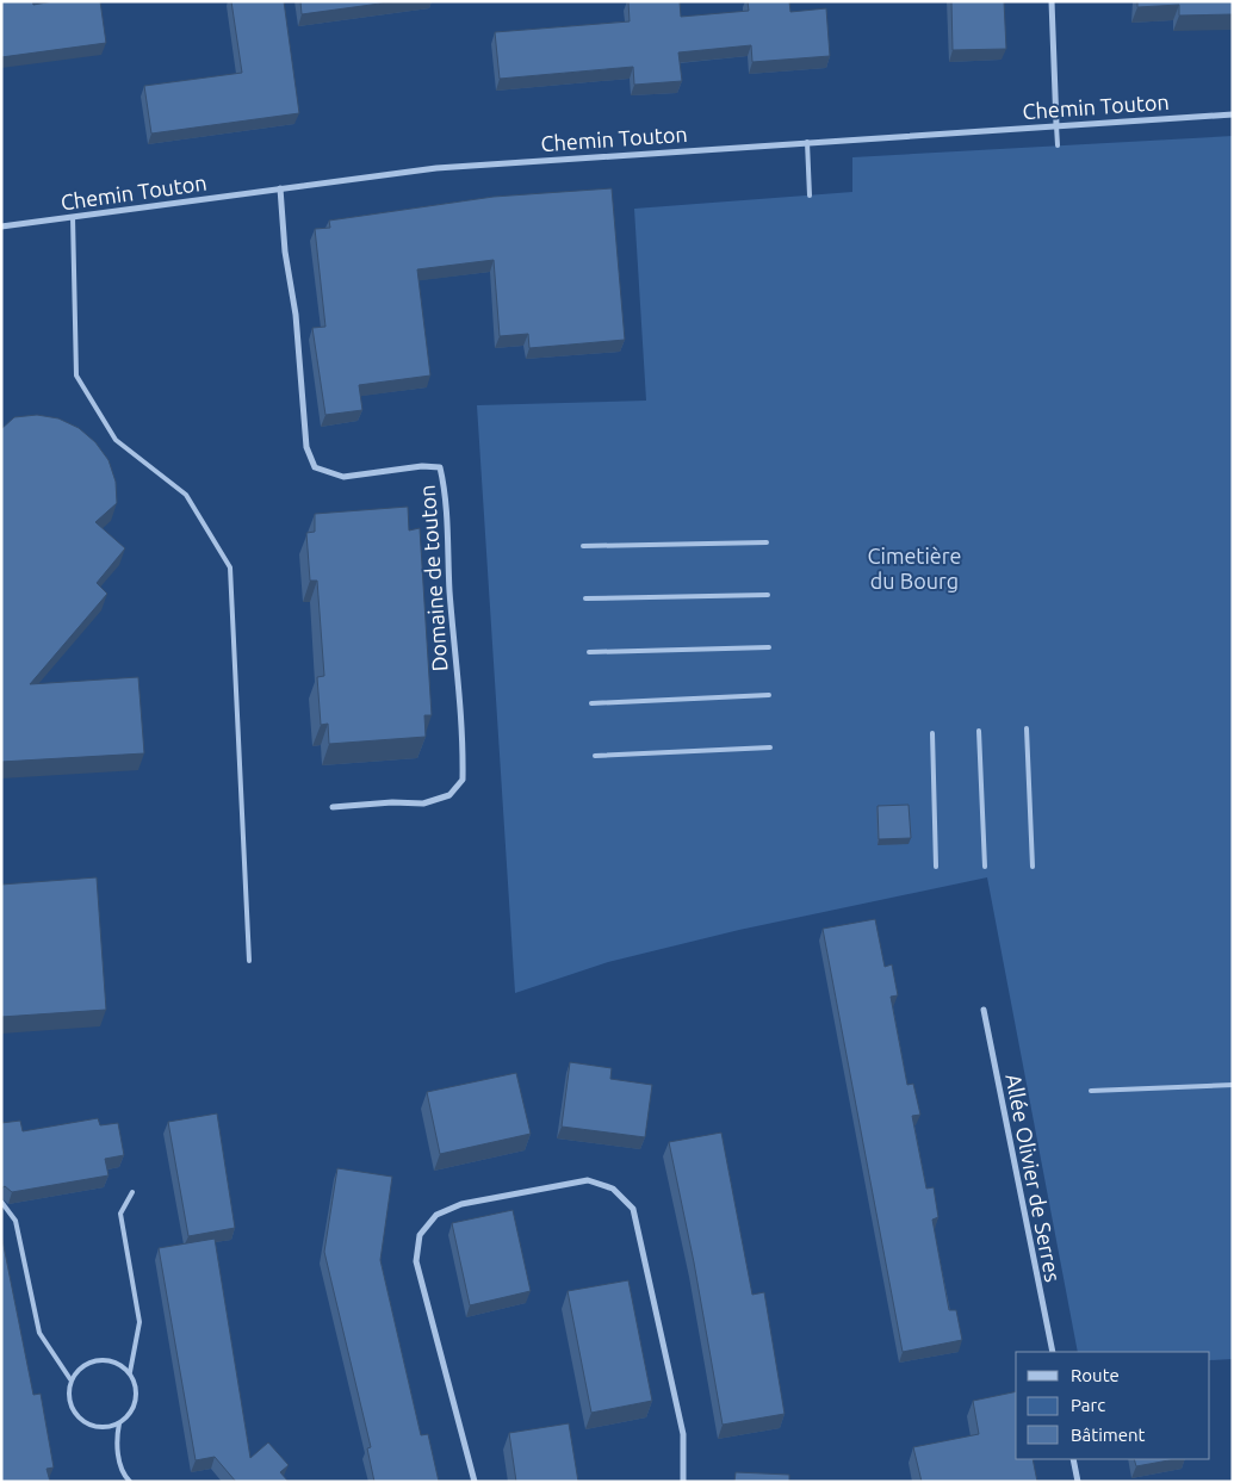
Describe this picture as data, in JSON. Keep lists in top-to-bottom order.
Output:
{
  "streets": {
    "street": ["Chemin Touton", "Domaine de touton", "Allée Olivier de Serres"]
  },
  "crossings": [
    ["Chemin Touton", "Domaine de touton"]
  ],
  "parks": ["Cimetière du Bourg"],
  "legend": ["Route", "Parc", "Bâtiment"]
}
